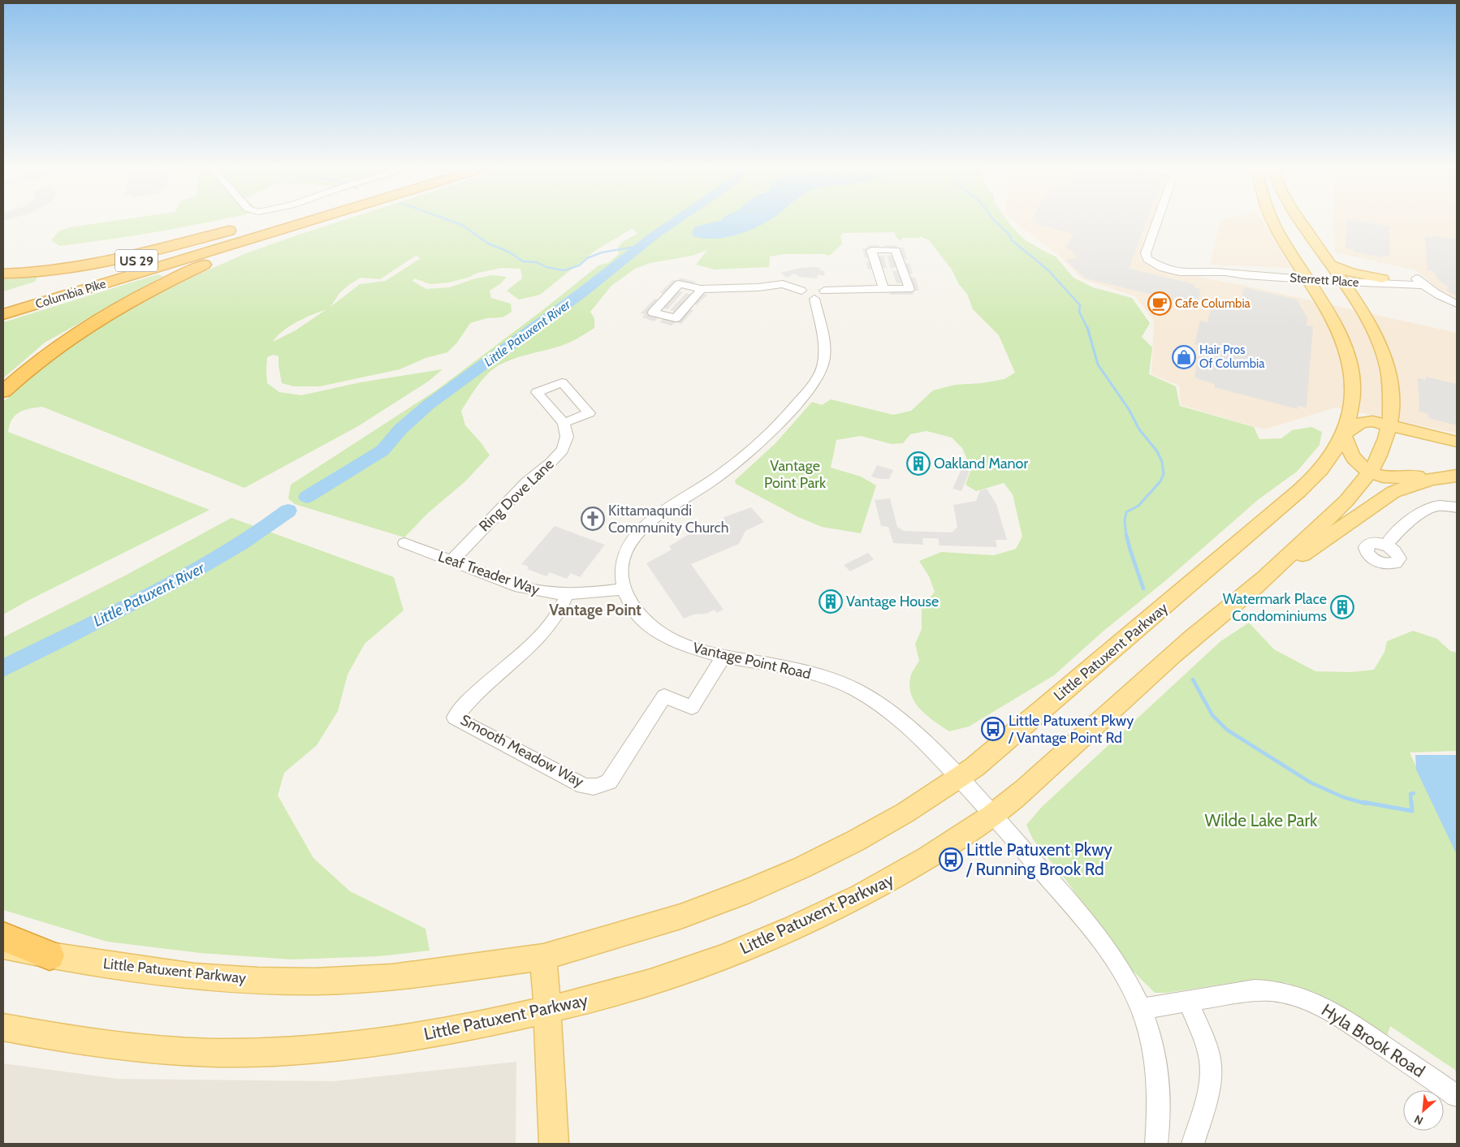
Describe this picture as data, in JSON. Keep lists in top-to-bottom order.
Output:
{
  "streets": {
    "highway": ["US 29", "Columbia Pike"],
    "main road": ["Little Patuxent Parkway"],
    "street": [
      "Sterrett Place",
      "Ring Dove Lane",
      "Leaf Treader Way",
      "Vantage Point Road",
      "Smooth Meadow Way",
      "Hyla Brook Road"
    ]
  },
  "crossings": [
    ["Sterrett Place", "Little Patuxent Parkway"],
    ["Ring Dove Lane", "Leaf Treader Way"],
    ["Leaf Treader Way", "Vantage Point Road"],
    ["Leaf Treader Way", "Smooth Meadow Way"],
    ["Little Patuxent Parkway", "Vantage Point Road"],
    ["Vantage Point Road", "Smooth Meadow Way"],
    ["Vantage Point Road", "Hyla Brook Road"]
  ],
  "districts": ["Vantage Point"],
  "water": ["Little Patuxent River"],
  "parks": ["Vantage Point Park", "Wilde Lake Park"],
  "places": {
    "cafe": ["Cafe Columbia"],
    "shop": ["Hair Pros Of Columbia"],
    "building": ["Oakland Manor", "Vantage House", "Watermark Place Condominiums"],
    "church": ["Kittamaqundi Community Church"],
    "bus stop": ["Little Patuxent Pkwy / Vantage Point Rd", "Little Patuxent Pkwy / Running Brook Rd"]
  },
  "north": "bottom left"
}
